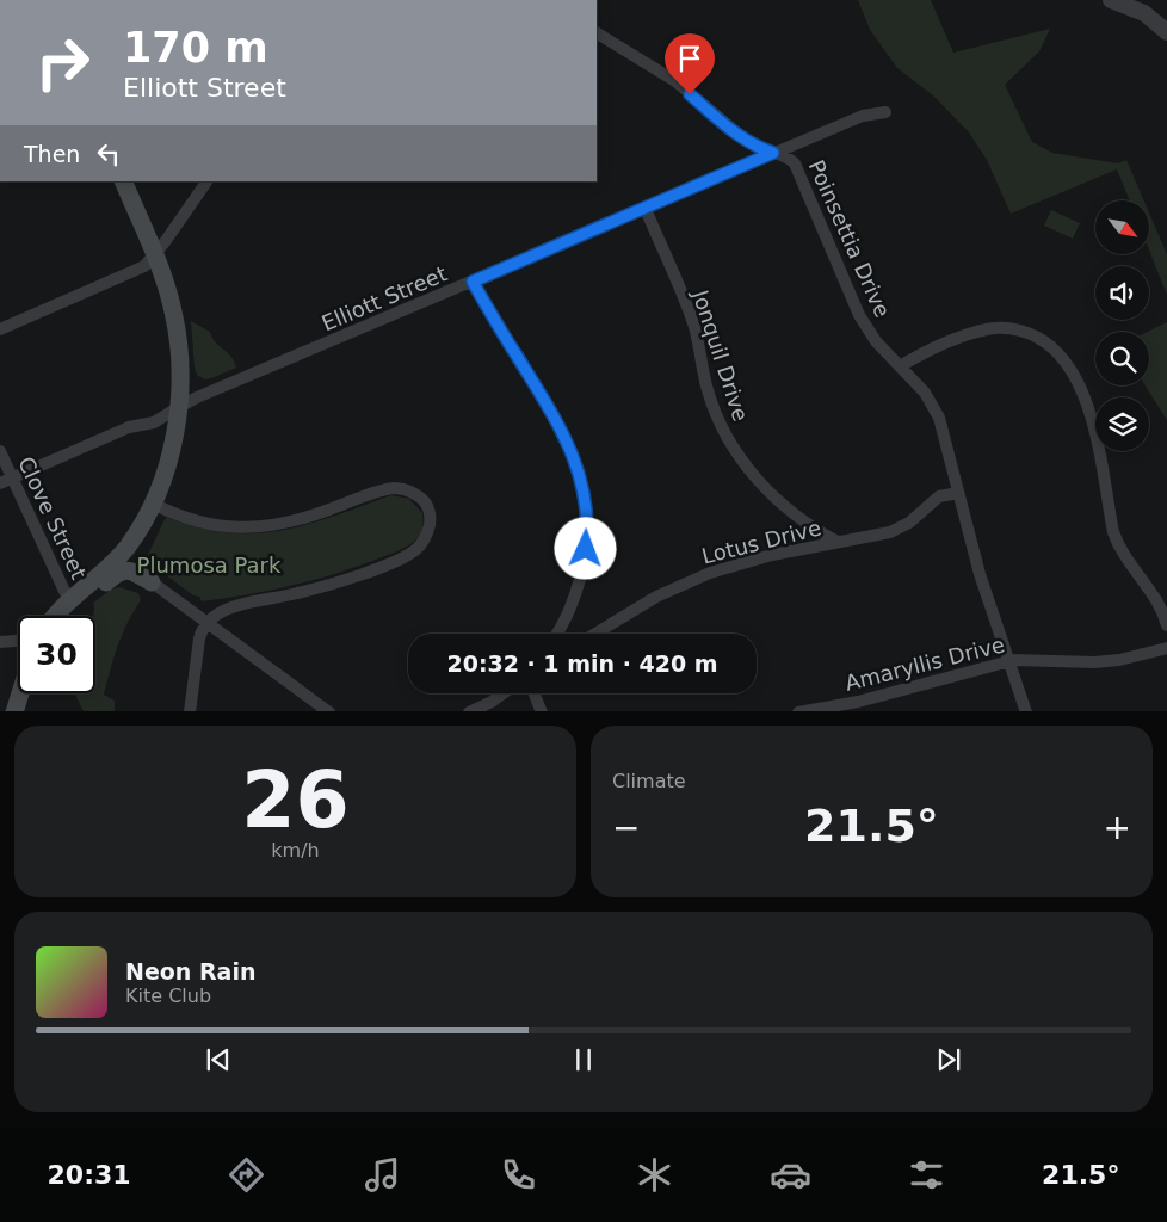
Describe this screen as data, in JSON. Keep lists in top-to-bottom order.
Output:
{
  "streets": {
    "street": [
      "Poinsettia Drive",
      "Elliott Street",
      "Jonquil Drive",
      "Clove Street",
      "Lotus Drive",
      "Amaryllis Drive"
    ]
  },
  "crossings": [
    ["Poinsettia Drive", "Elliott Street"],
    ["Poinsettia Drive", "Lotus Drive"],
    ["Poinsettia Drive", "Amaryllis Drive"],
    ["Elliott Street", "Jonquil Drive"],
    ["Elliott Street", "Clove Street"],
    ["Jonquil Drive", "Lotus Drive"]
  ],
  "parks": ["Plumosa Park"],
  "north": "bottom right",
  "page": {
    "turn": ["170 m", "Elliott Street"],
    "then": "Then",
    "limit": "30",
    "trip": "20:32 · 1 min · 420 m",
    "tile": [
      ["26", "km/h"],
      "Climate"
    ],
    "heat": ["−", "21.5°", "+"],
    "song": ["Neon Rain", "Kite Club"],
    "tabs": ["20:31", "21.5°"]
  }
}
